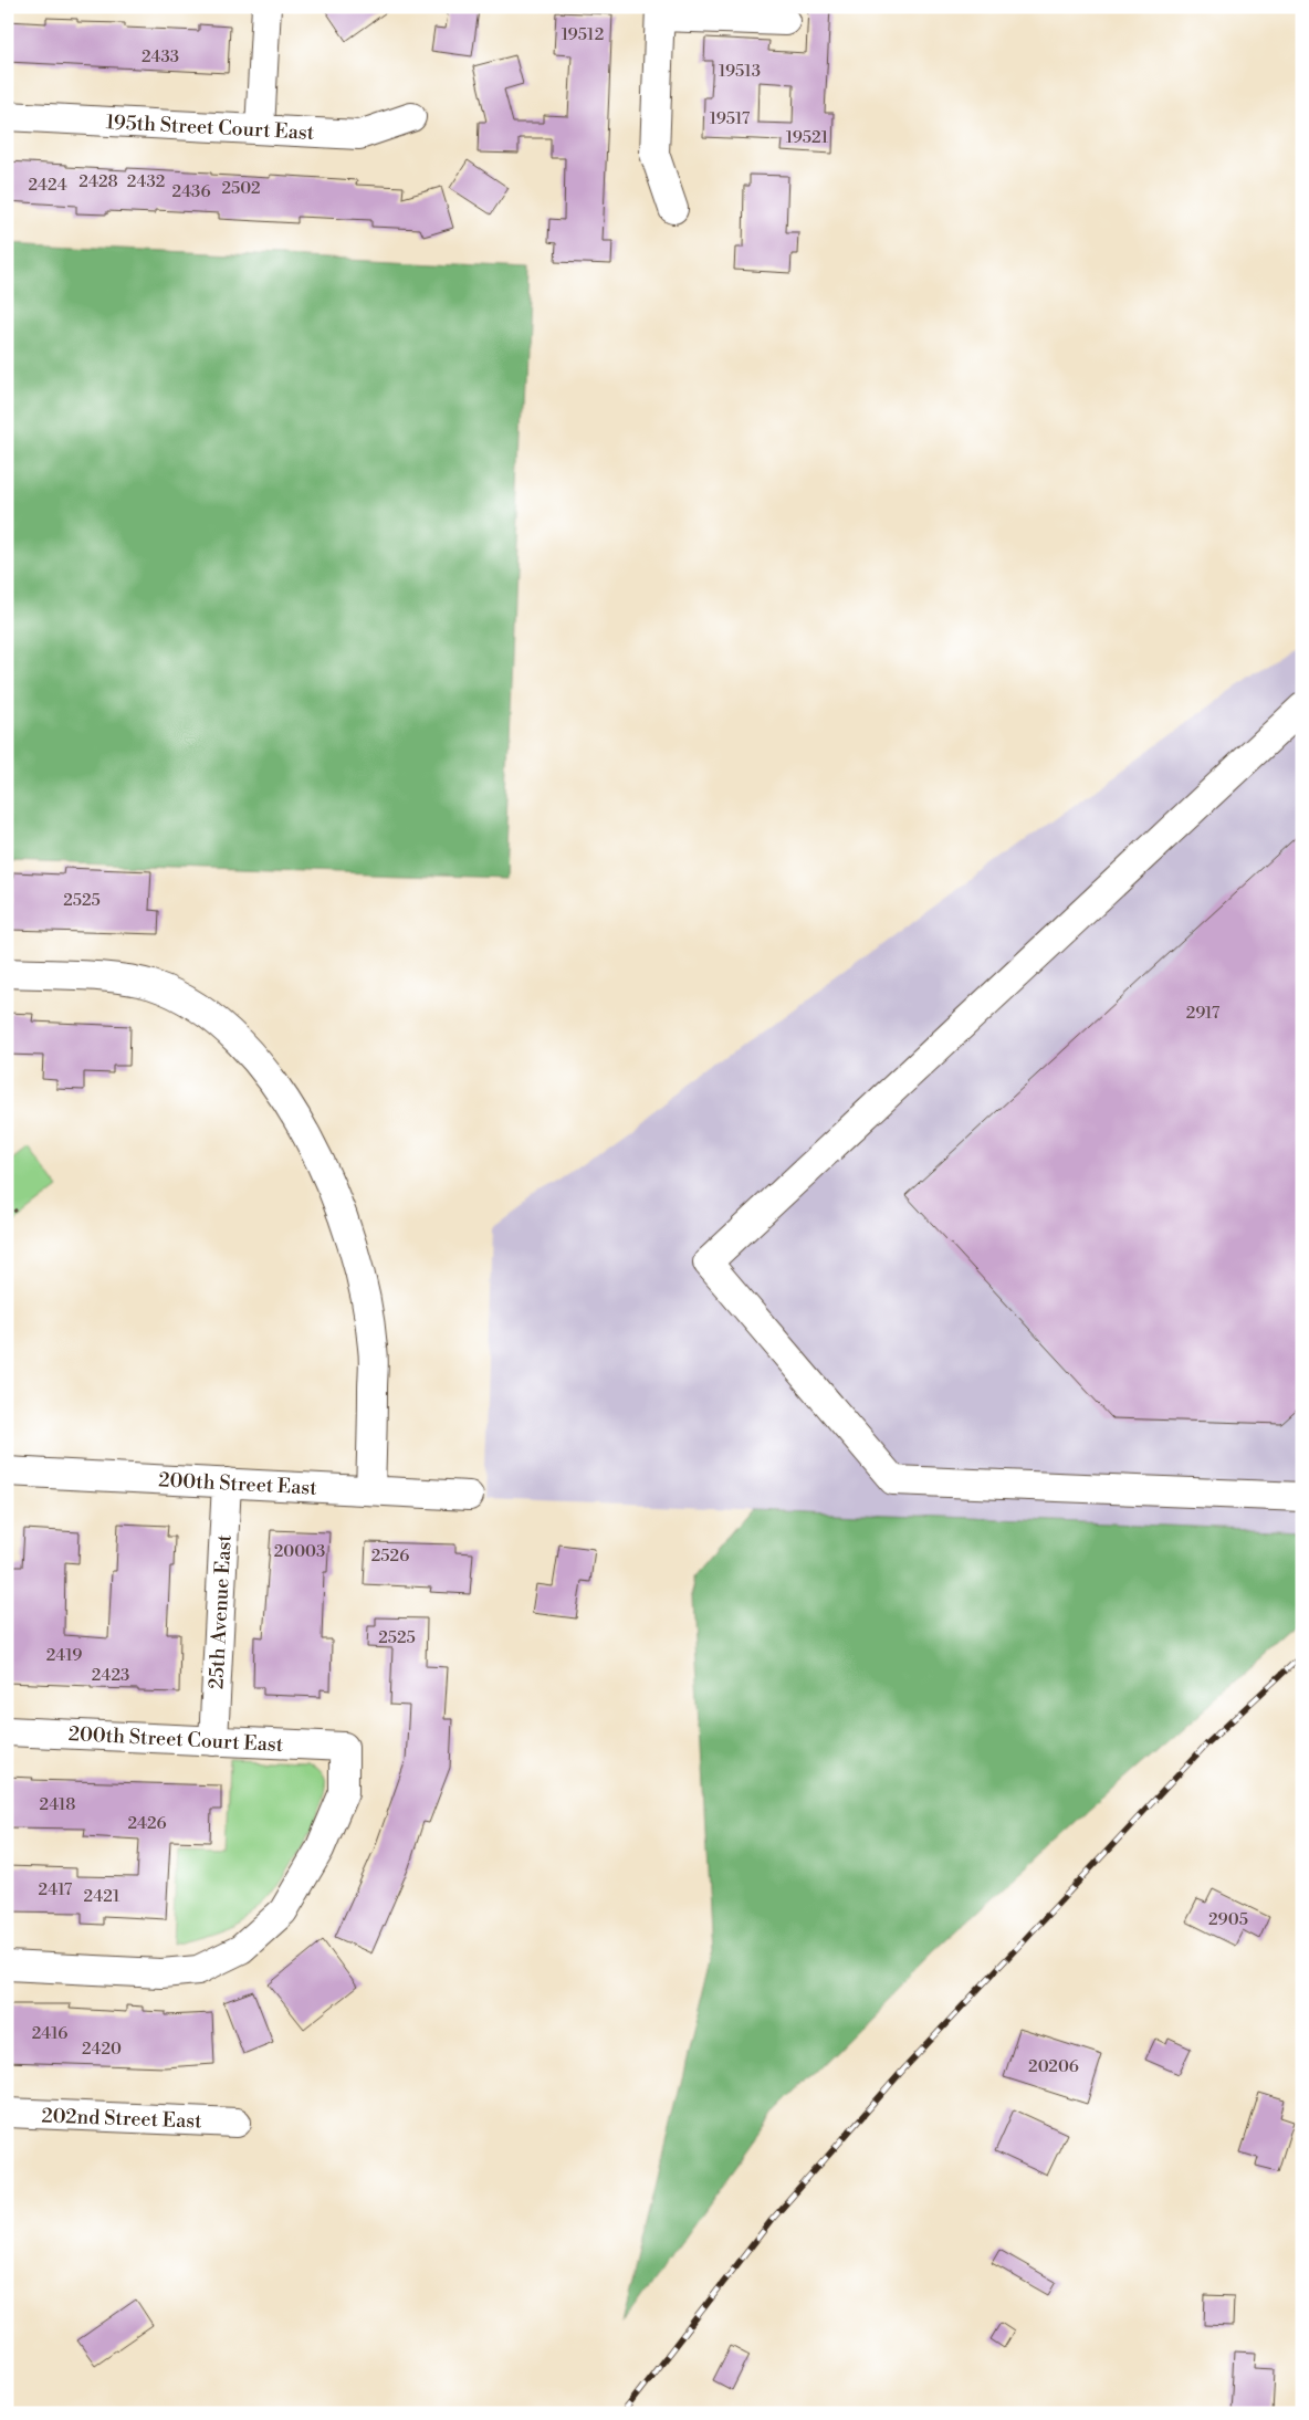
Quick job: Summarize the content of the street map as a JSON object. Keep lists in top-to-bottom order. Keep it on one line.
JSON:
{"streets":{"street":["195th Street Court East","200th Street East","25th Avenue East","200th Street Court East","202nd Street East"]},"crossings":[["200th Street East","25th Avenue East"],["25th Avenue East","200th Street Court East"]],"house_numbers":["19512","2433","19513","19517","19521","2428","2432","2424","2502","2436","2525","2917","20003","2526","2525","2419","2423","2418","2426","2417","2421","2905","2416","2420","20206"]}
